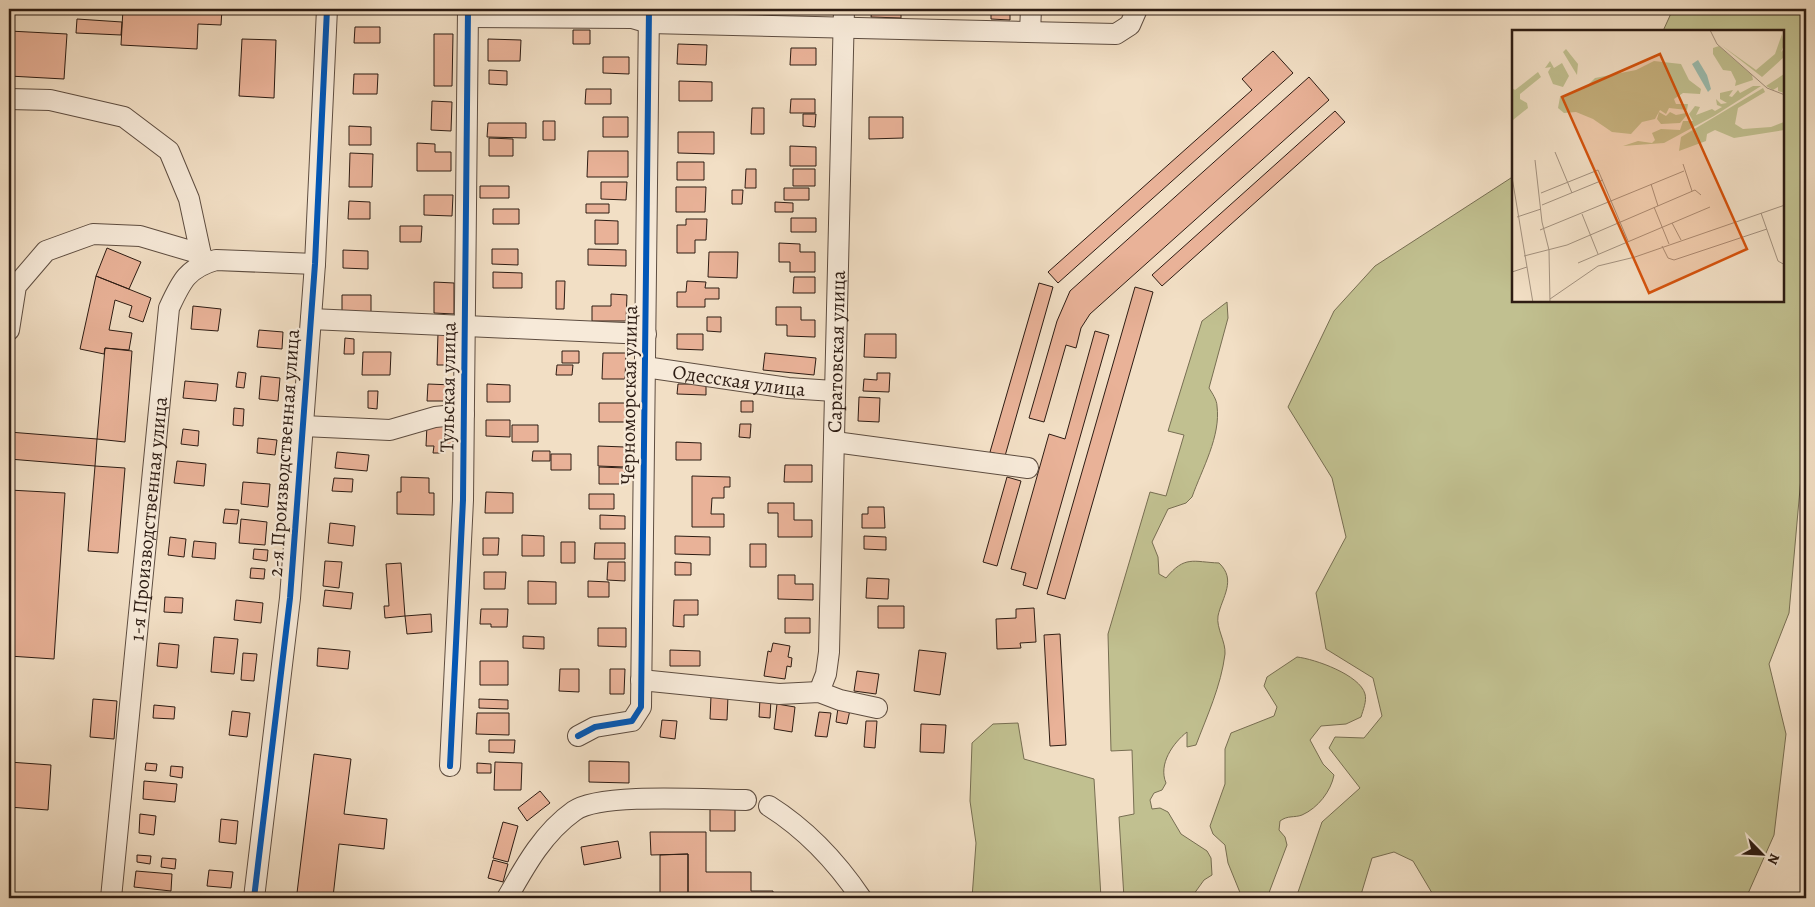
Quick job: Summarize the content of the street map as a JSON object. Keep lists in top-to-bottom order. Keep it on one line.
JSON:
{"streets":{"street":["Саратовская улица","Одесская улица","Тульская улица","Черноморская улица","2-я Производственная улица","1-я Производственная улица"]},"crossings":[["Саратовская улица","Одесская улица"],["Одесская улица","Черноморская улица"]],"north":"bottom right"}
